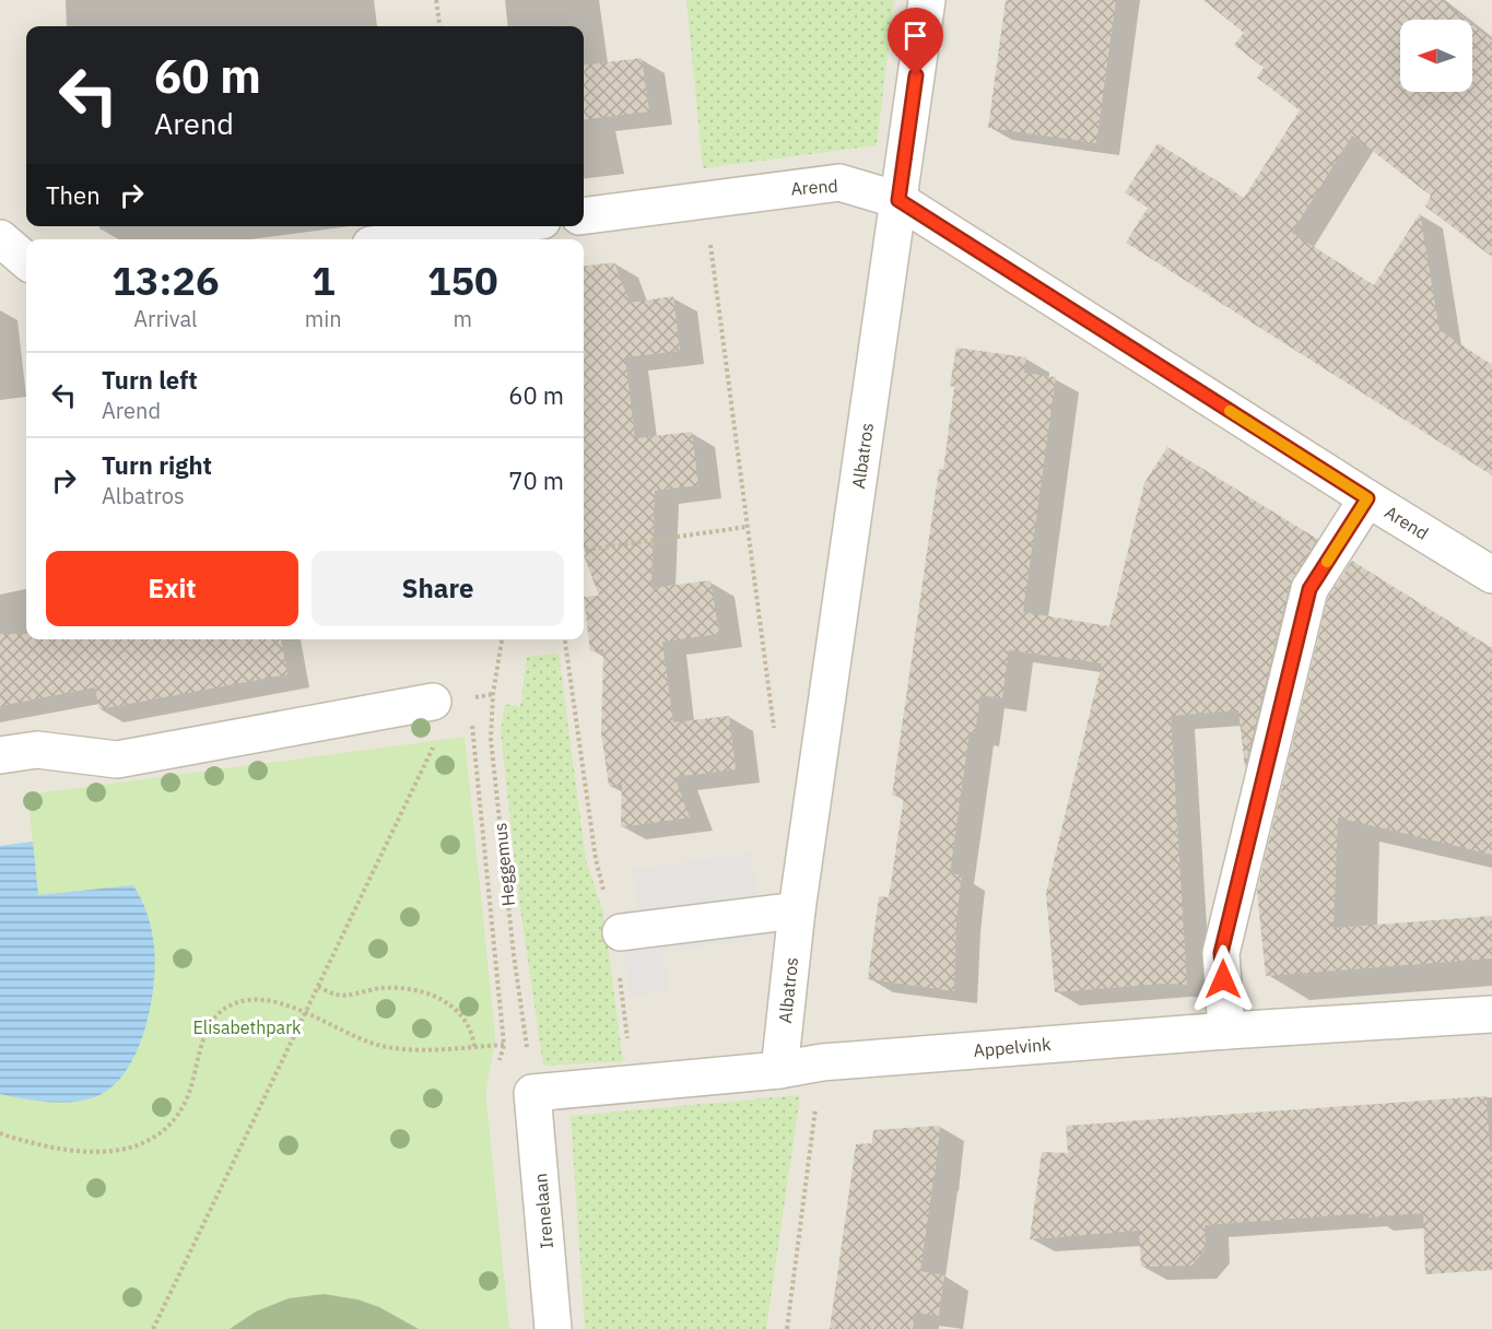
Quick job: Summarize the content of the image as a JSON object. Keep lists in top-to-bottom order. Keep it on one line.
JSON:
{"streets":{"street":["Arend","Albatros","Appelvink","Irenelaan"],"path":["Heggemus"]},"crossings":[["Arend","Albatros"],["Albatros","Appelvink"],["Heggemus","Appelvink"],["Heggemus","Irenelaan"],["Appelvink","Irenelaan"]],"parks":["Elisabethpark"],"north":"left","page":{"turn":["60 m","Arend"],"then":"Then","eta":["13:26","Arrival","1","min","150","m"],"list":[{"name":"Turn left","note":"Arend","value":"60 m"},{"name":"Turn right","note":"Albatros","value":"70 m"}],"buttons":["Exit","Share"]}}
